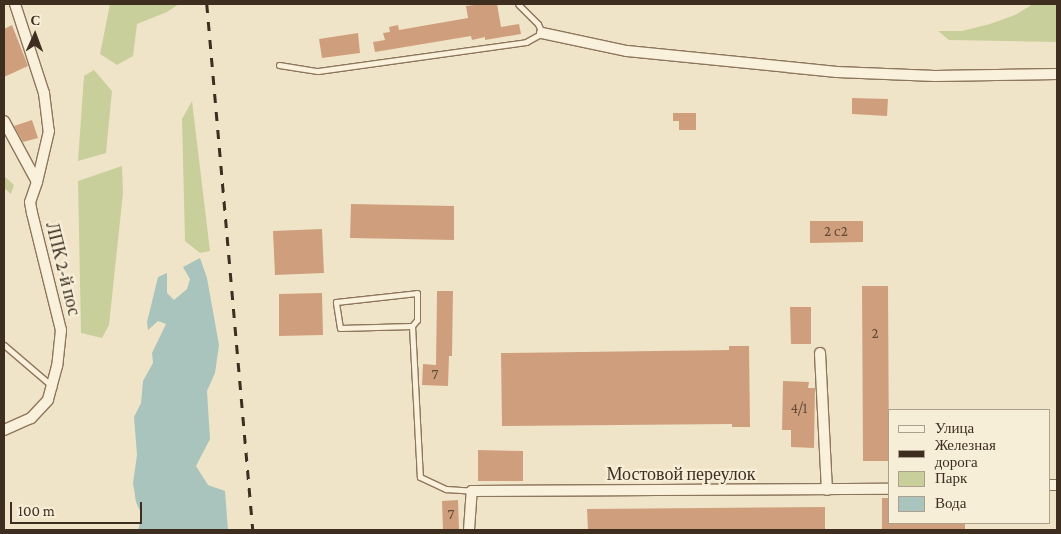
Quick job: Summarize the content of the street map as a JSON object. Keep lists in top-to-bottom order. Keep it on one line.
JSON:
{"streets":{"street":["ЛПК 2-й пос","Мостовой переулок"]},"house_numbers":["2 с2","2","7","4/1","7"],"legend":["Улица","Железная дорога","Парк","Вода"],"scale_bar":"100 m","north":"top"}
